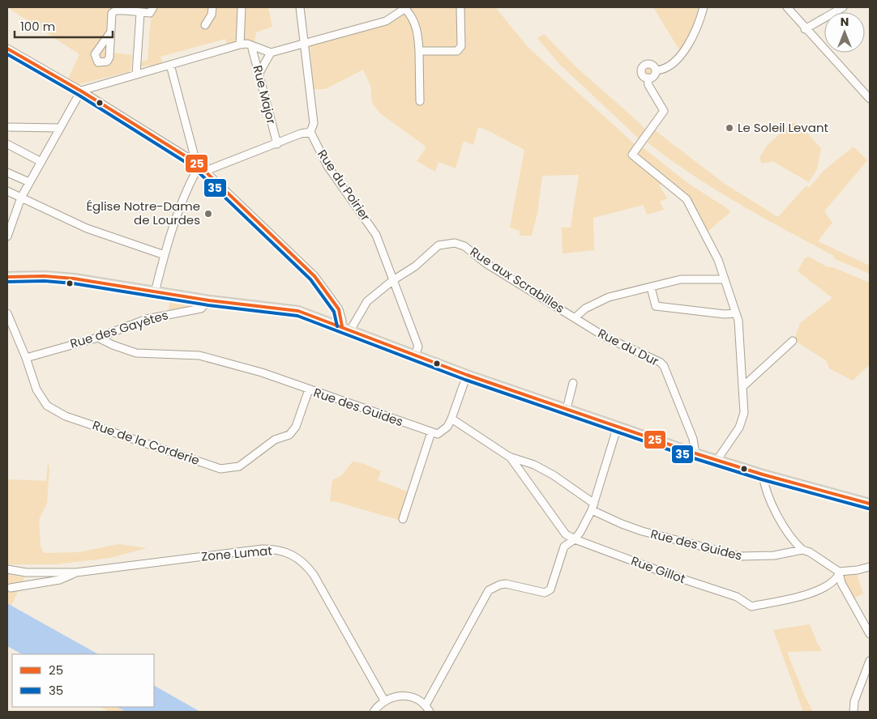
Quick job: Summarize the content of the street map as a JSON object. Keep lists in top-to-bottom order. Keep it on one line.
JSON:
{"streets":{"street":["Rue Major","Rue du Poirier","Rue aux Scrabilles","Rue des Gayètes","Rue du Dur","Rue des Guides","Rue de la Corderie","Zone Lumat","Rue Gillot"]},"crossings":[["Rue du Poirier","Rue aux Scrabilles"],["Rue aux Scrabilles","Rue du Dur"],["Rue des Gayètes","Rue des Guides"],["Rue des Gayètes","Rue de la Corderie"],["Rue des Guides","Rue de la Corderie"],["Rue des Guides","Rue Gillot"]],"places":["Le Soleil Levant","Église Notre-Dame de Lourdes"],"lines":["transit line 25","transit line 35"],"legend":["25","35"],"scale_bar":"100 m","north":"top"}
